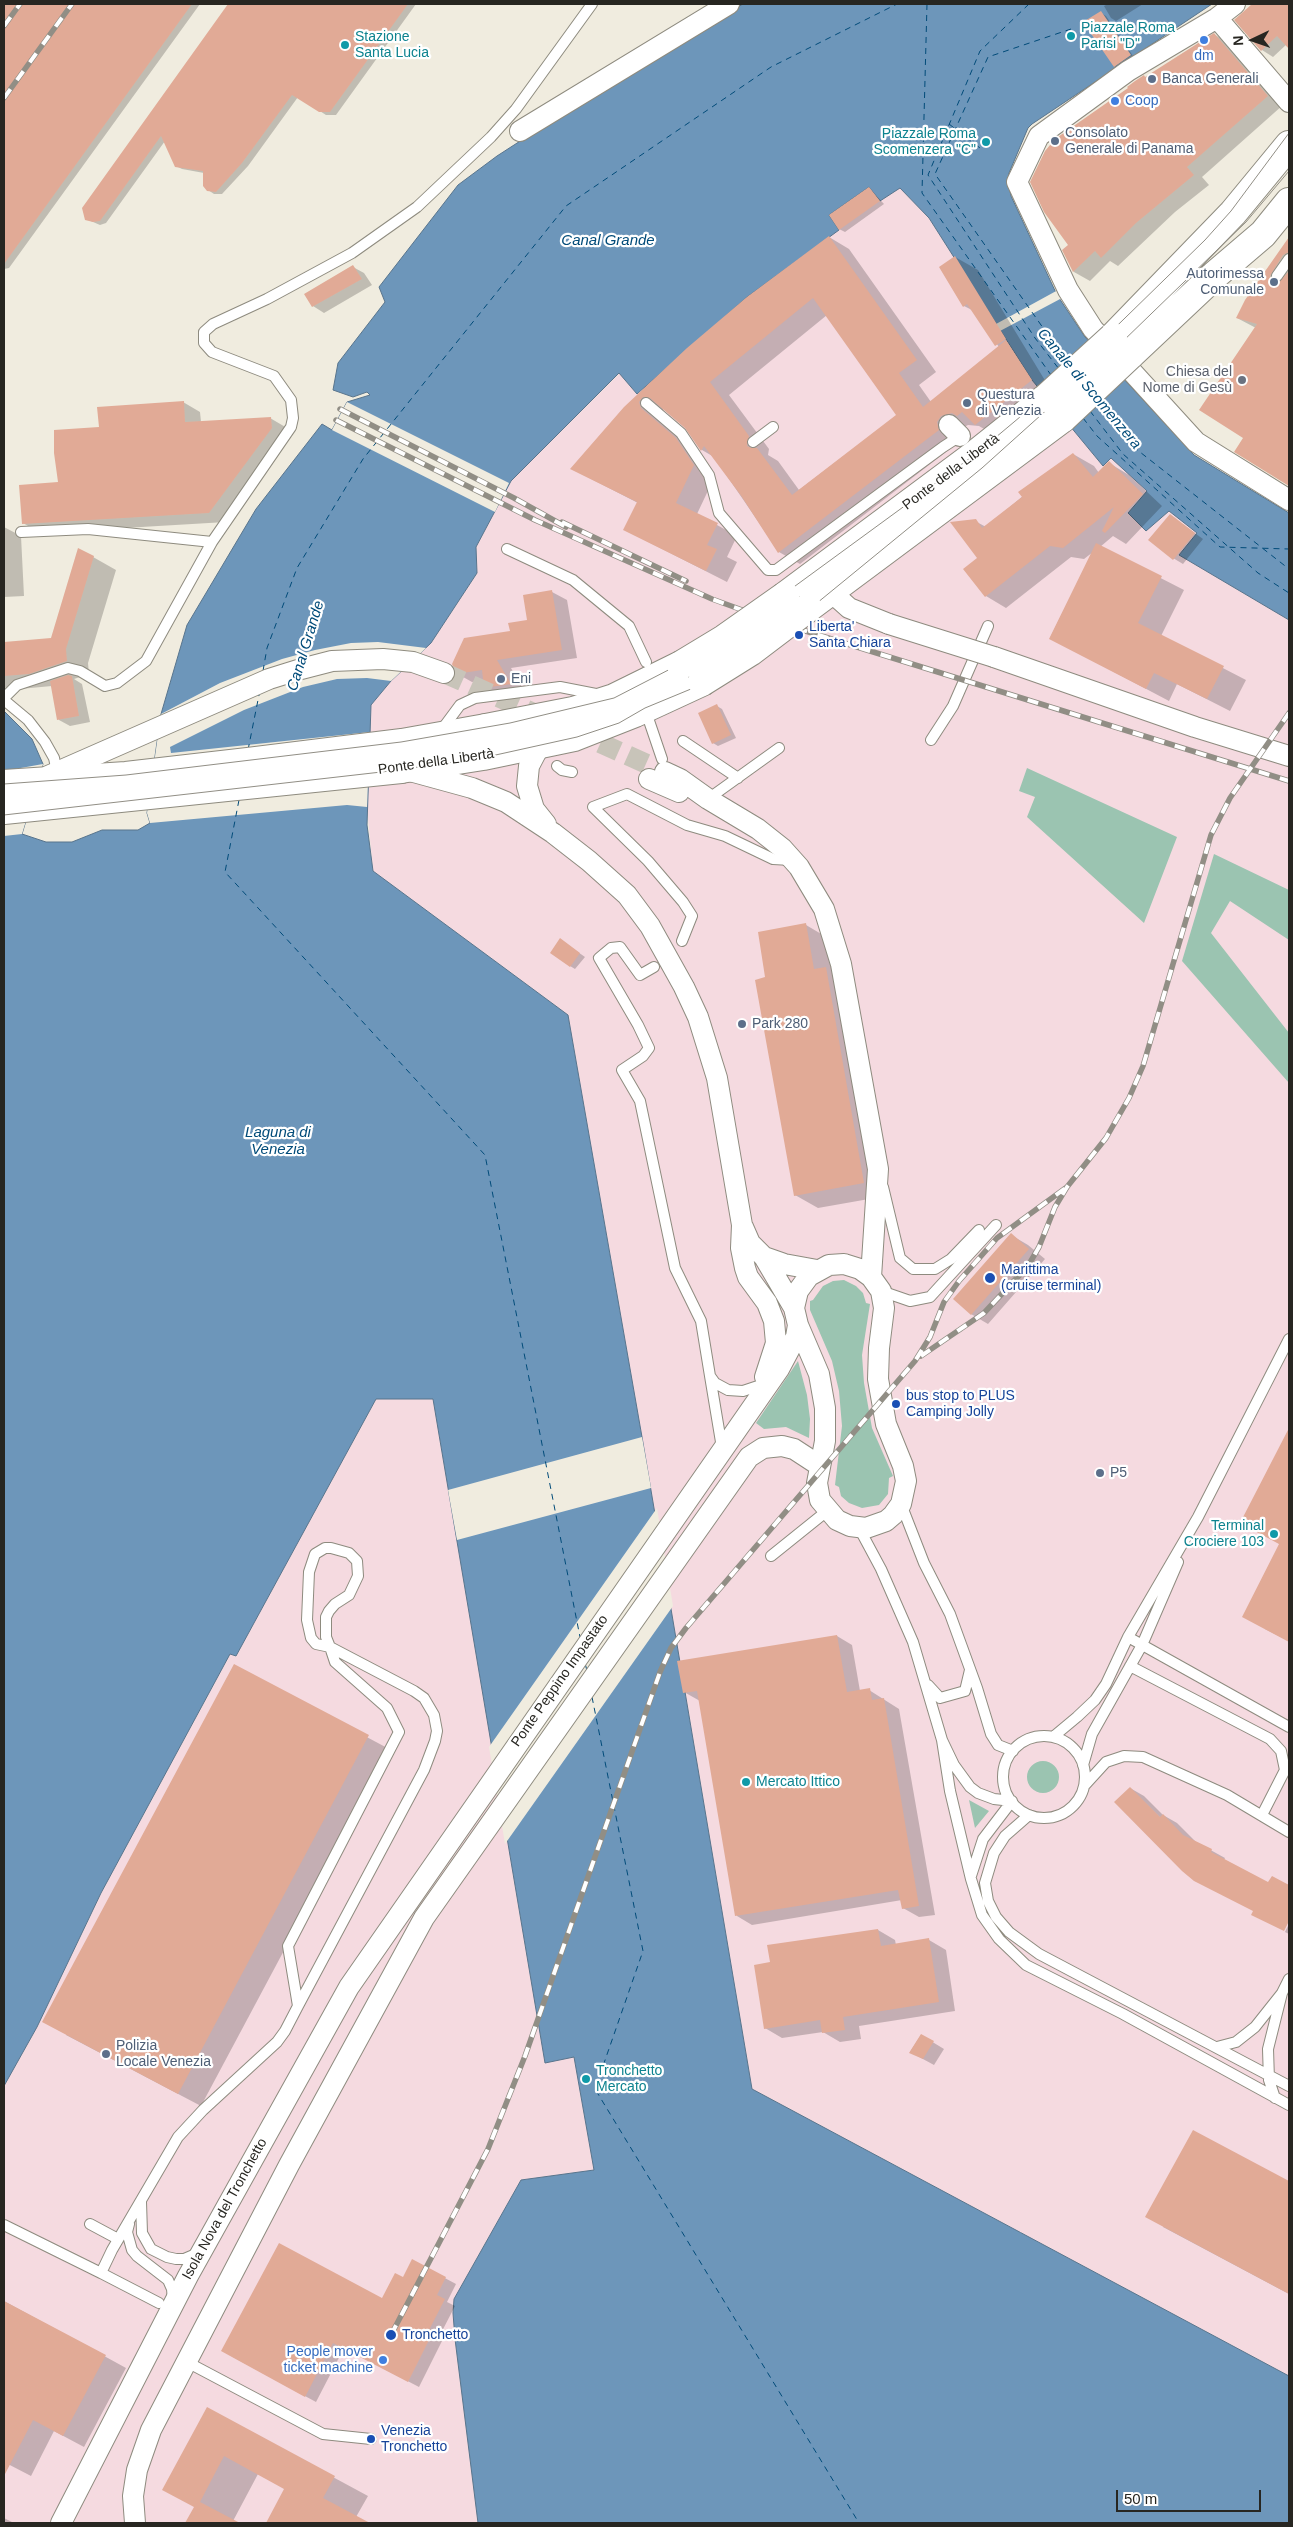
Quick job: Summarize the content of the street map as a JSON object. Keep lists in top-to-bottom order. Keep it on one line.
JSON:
{"streets":{"main road":["Ponte della Libertà"],"street":["Ponte Peppino Impastato","Isola Nova del Tronchetto"]},"crossings":[["Ponte Peppino Impastato","Isola Nova del Tronchetto"]],"water":["Canal Grande","Canale di Scomenzera","Laguna di Venezia"],"places":["Piazzale Roma Parisi \"D\"","dm","Stazione Santa Lucia","Banca Generali","Coop","Consolato Generale di Panama","Piazzale Roma Scomenzera \"C\"","Autorimessa Comunale","Chiesa del Nome di Gesù","Questura di Venezia","Liberta' Santa Chiara","Eni","Park 280","Marittima (cruise terminal)","bus stop to PLUS Camping Jolly","P5","Terminal Crociere 103","Mercato Ittico","Polizia Locale Venezia","Tronchetto Mercato","Tronchetto","People mover ticket machine","Venezia Tronchetto"],"scale_bar":"50 m","north":"left"}
